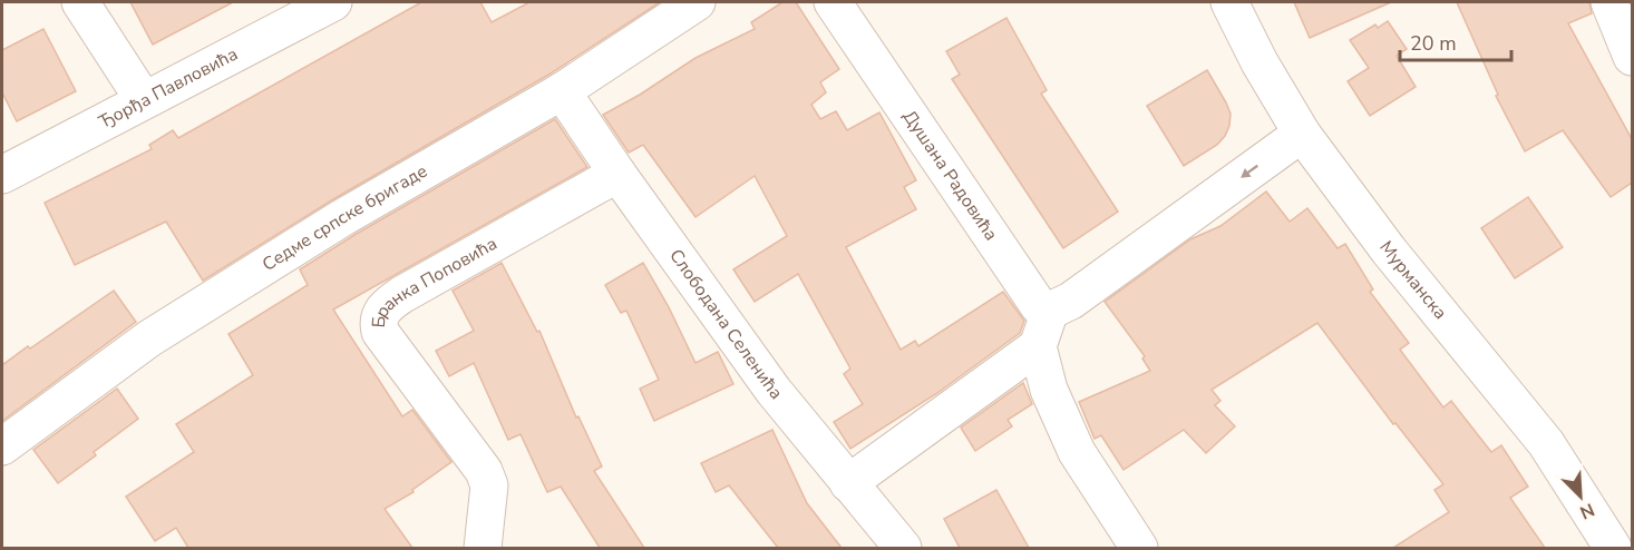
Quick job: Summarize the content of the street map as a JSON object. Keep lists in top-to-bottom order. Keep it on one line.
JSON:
{"streets":{"street":["Ђорђа Павловића","Душана Радовића","Седме српске бригаде","Мурманска","Бранка Поповића","Слободана Селенића"]},"crossings":[["Седме српске бригаде","Слободана Селенића"],["Бранка Поповића","Слободана Селенића"]],"scale_bar":"20 m","north":"bottom right"}
